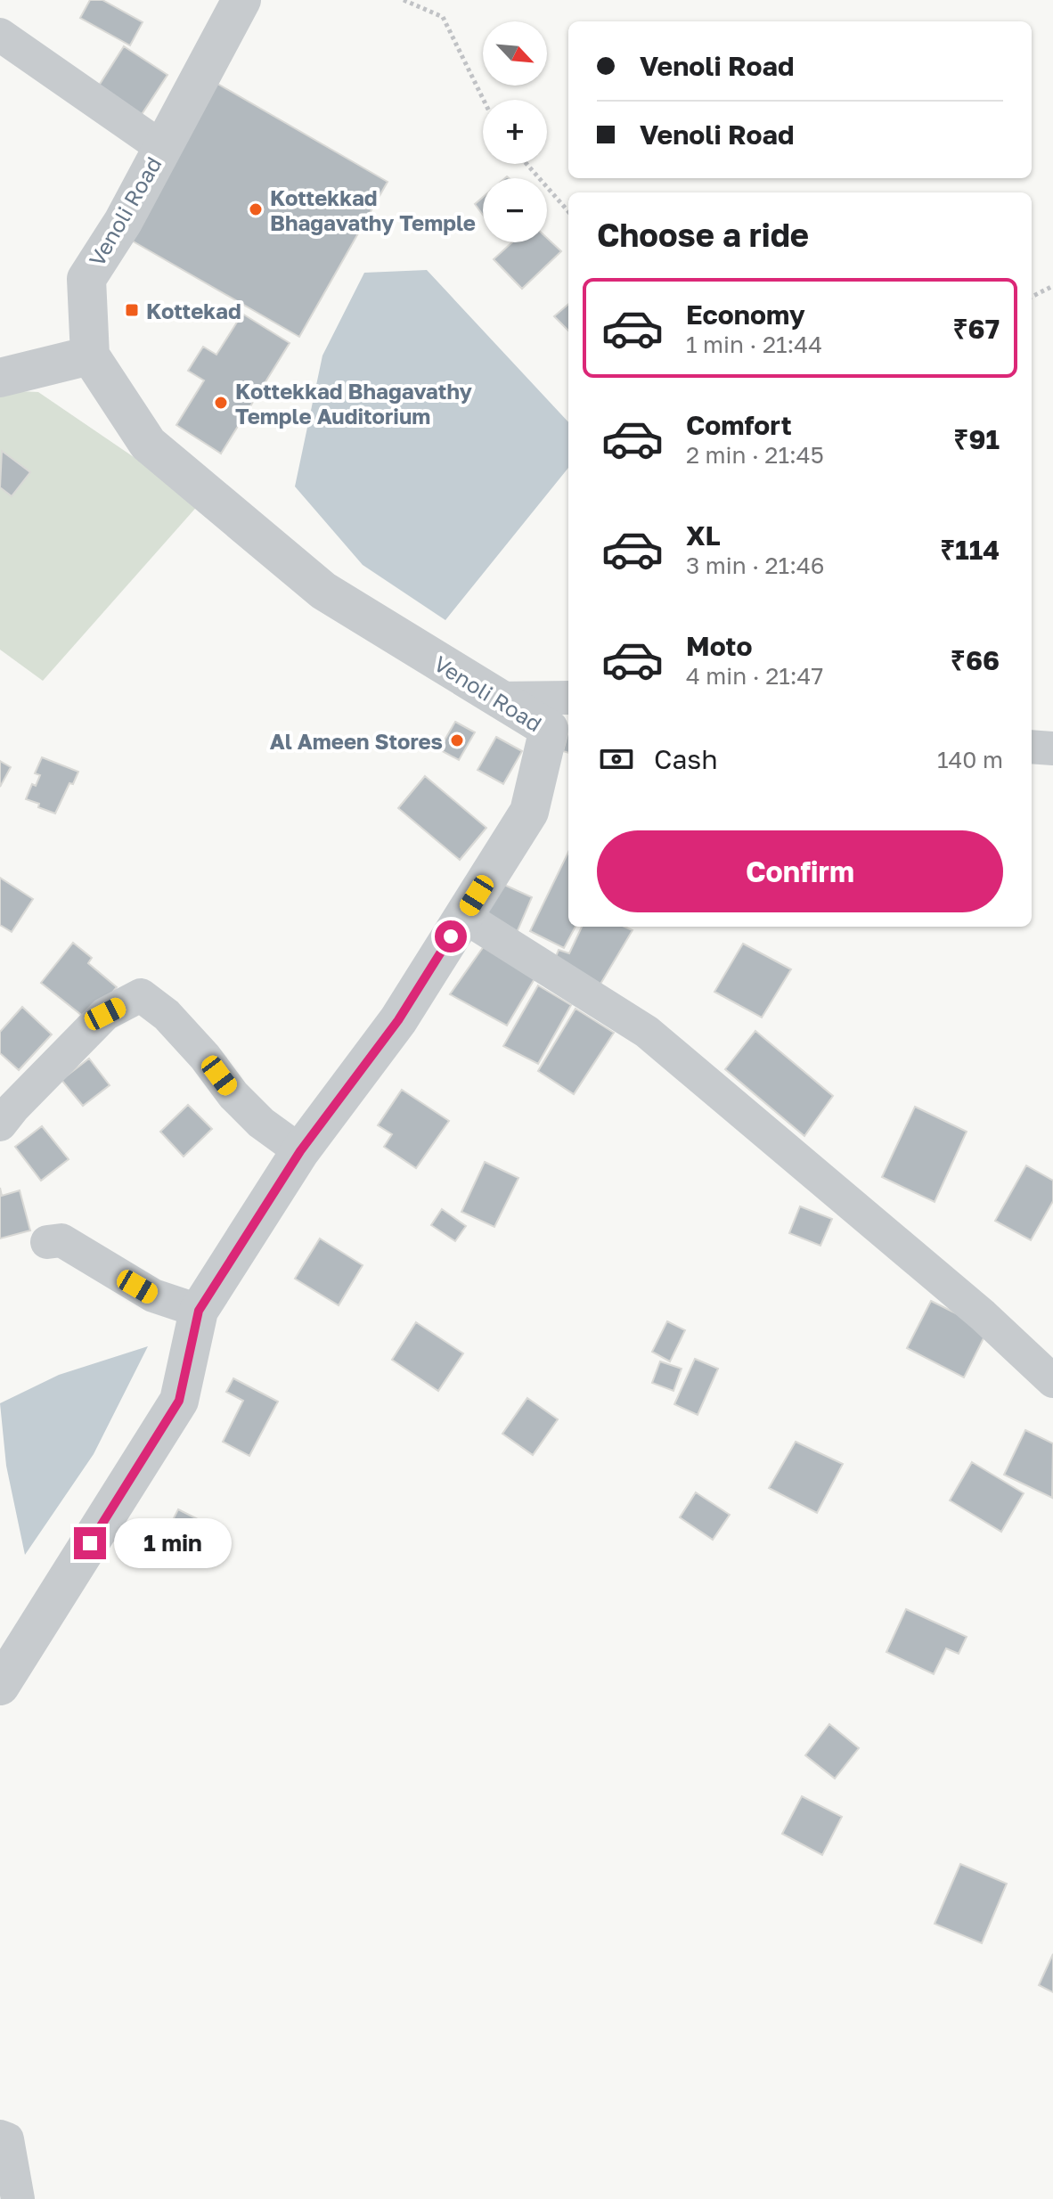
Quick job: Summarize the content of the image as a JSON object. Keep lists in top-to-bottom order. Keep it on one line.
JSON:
{"streets":{"street":["Venoli Road"]},"places":{"other":["Kottekkad Bhagavathy Temple","Kottekkad Bhagavathy Temple Auditorium","Al Ameen Stores"],"transit":["Kottekad"]},"north":"bottom right","page":{"map_buttons":["+","−"],"banner":["Venoli Road","Venoli Road"],"heading":"Choose a ride","list":[{"name":"Economy","note":"1 min · 21:44","value":"₹67"},{"name":"Comfort","note":"2 min · 21:45","value":"₹91"},{"name":"XL","note":"3 min · 21:46","value":"₹114"},{"name":"Moto","note":"4 min · 21:47","value":"₹66"}],"pay":["Cash","140 m"],"buttons":"Confirm","bubble":"1 min"}}
